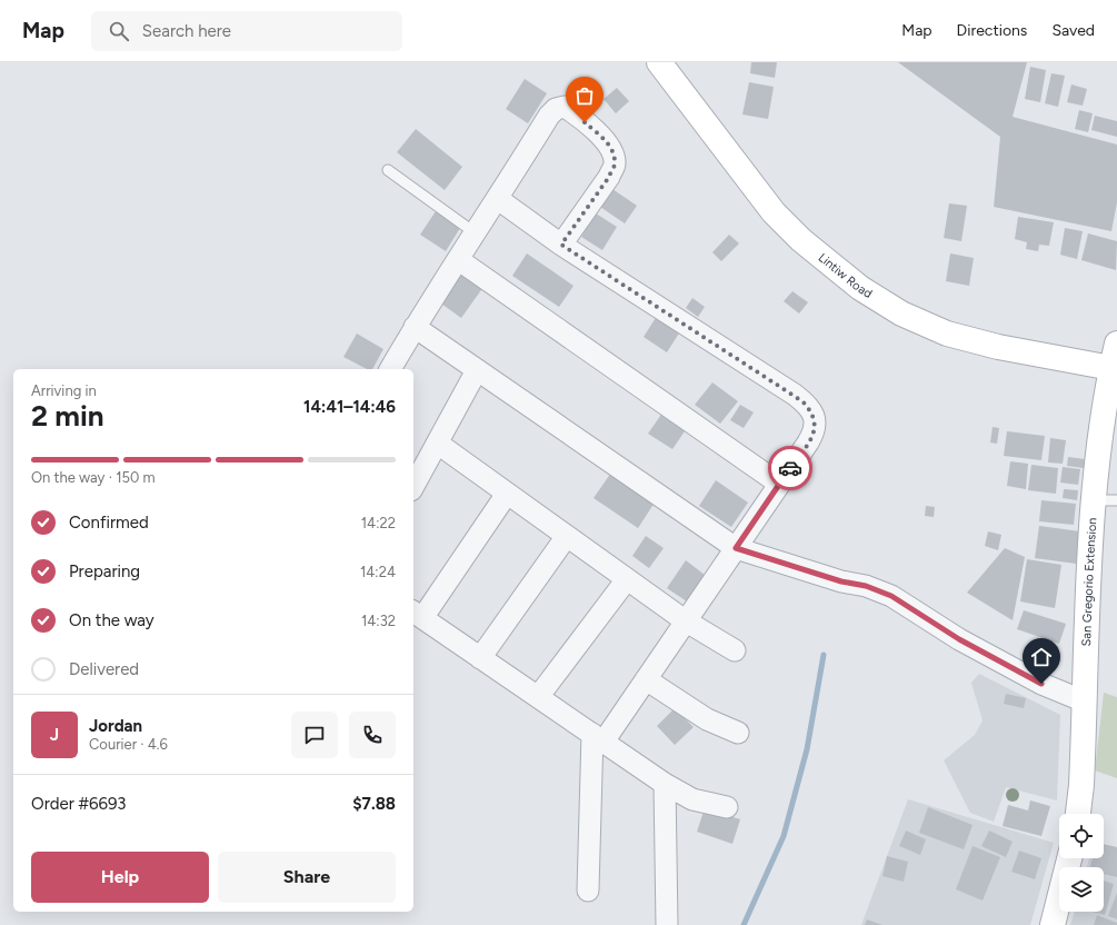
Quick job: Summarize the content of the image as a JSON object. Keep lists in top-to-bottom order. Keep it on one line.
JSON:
{"streets":{"street":["Lintiw Road","San Gregorio Extension"]},"crossings":[["Lintiw Road","San Gregorio Extension"]],"page":{"header":"Map","search":"Search here","nav":["Map","Directions","Saved"],"heading":["2 min","Arriving in","14:41–14:46"],"panel":["Jordan","Courier · 4.6","Order #6693","$7.88"],"bar":"On the way · 150 m","list":[["Confirmed","14:22"],["Preparing","14:24"],["On the way","14:32"],"Delivered"],"round":"J","buttons":["Help","Share"]}}
